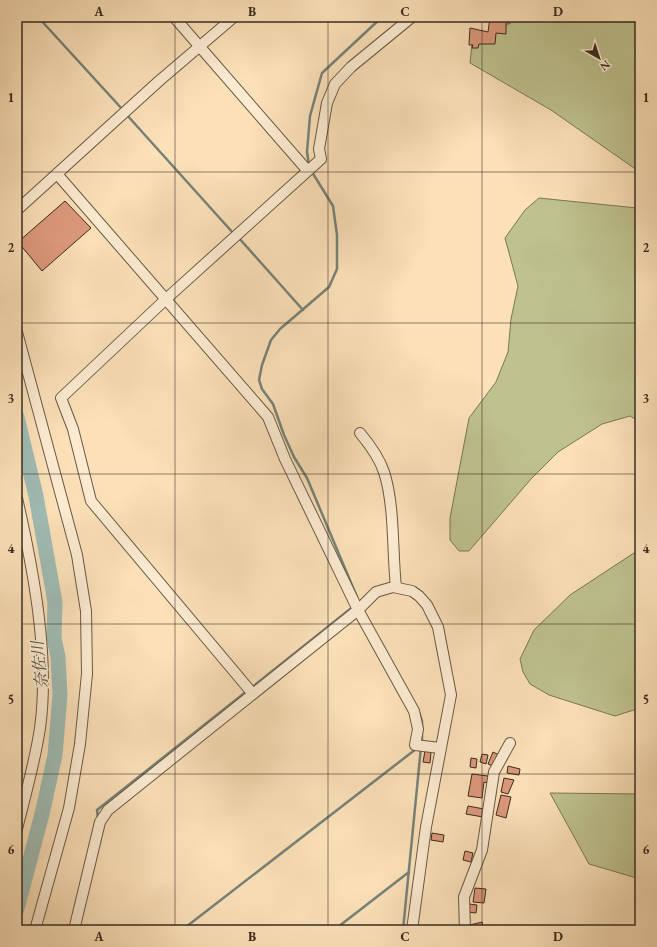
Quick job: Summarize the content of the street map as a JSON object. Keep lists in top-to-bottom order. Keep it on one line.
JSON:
{"water":["奈佐川"],"north":"bottom right","grid":{"columns":["A","B","C","D"],"rows":["1","2","3","4","5","6"]}}
